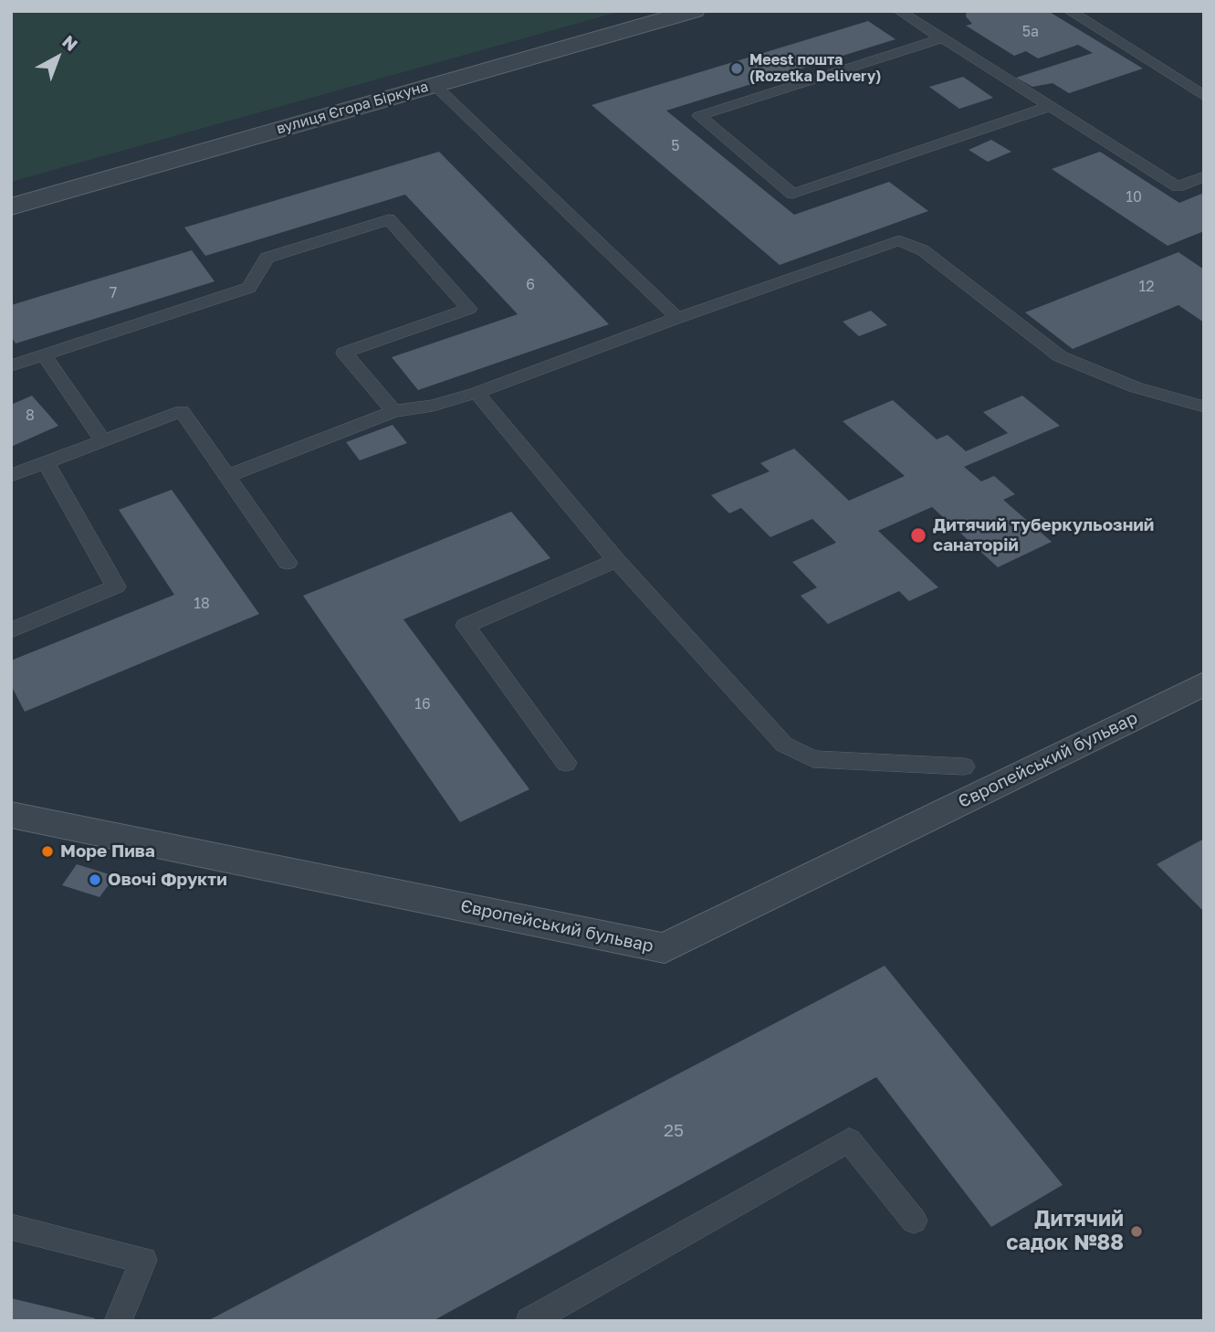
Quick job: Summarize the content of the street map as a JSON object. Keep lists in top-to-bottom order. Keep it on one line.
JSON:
{"streets":{"street":["вулиця Єгора Біркуна","Європейський бульвар"]},"places":["Meest пошта (Rozetka Delivery)","Дитячий туберкульозний санаторій","Море Пива","Овочі Фрукти","Дитячий садок №88"],"house_numbers":["5а","5","10","6","12","7","8","18","16","25"],"north":"top right"}
